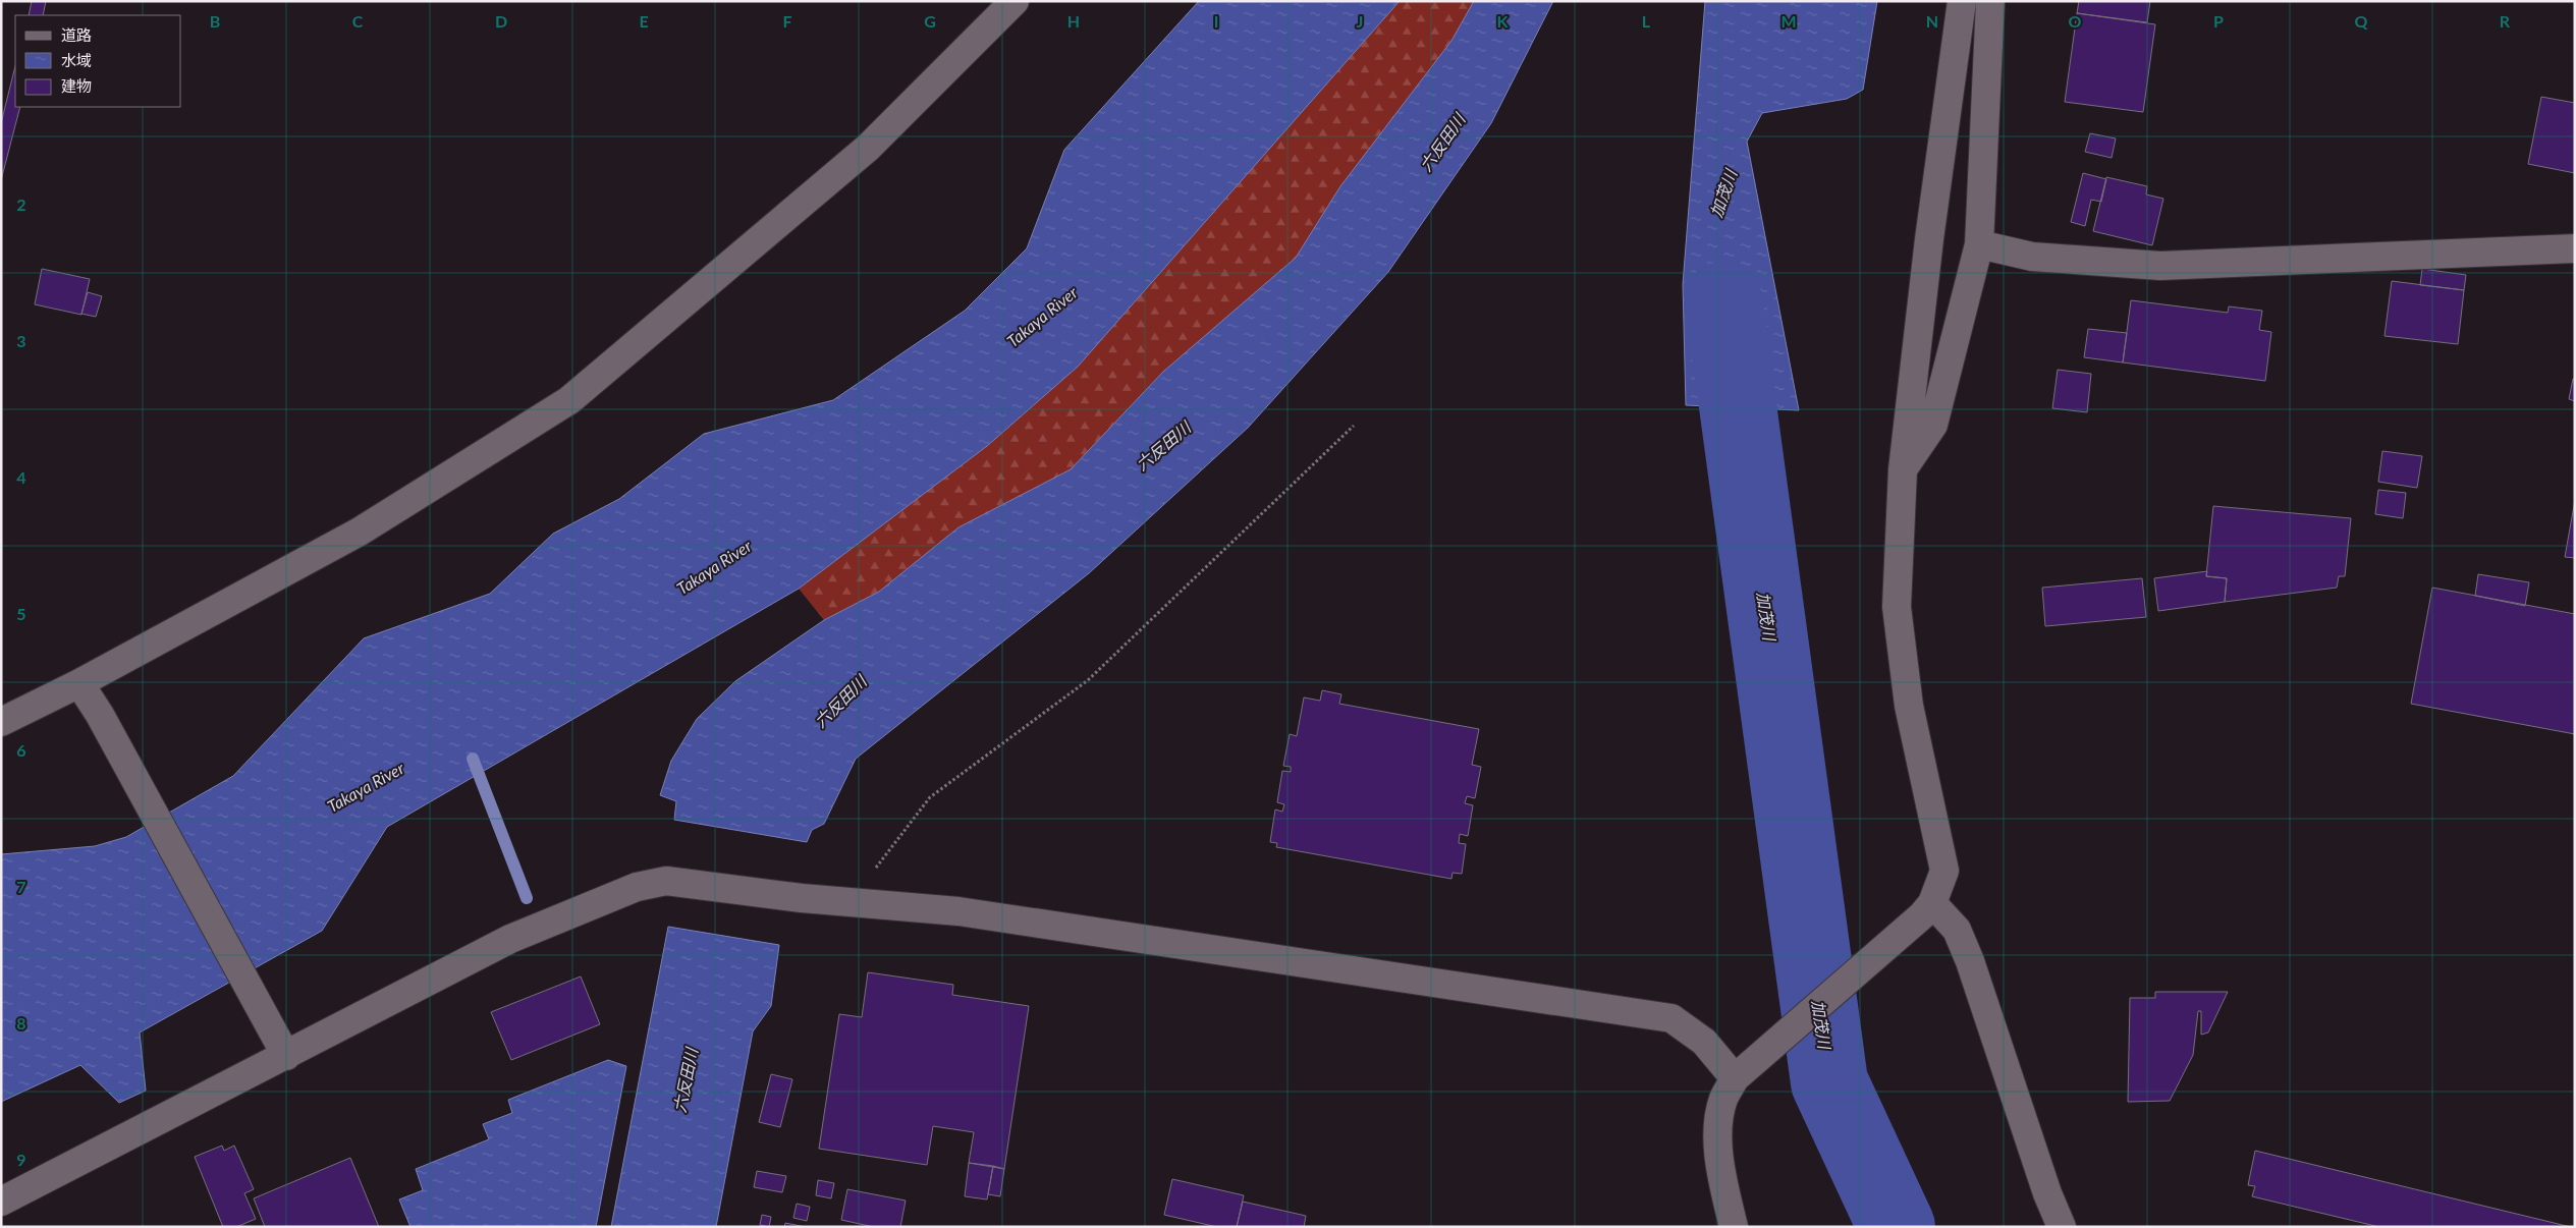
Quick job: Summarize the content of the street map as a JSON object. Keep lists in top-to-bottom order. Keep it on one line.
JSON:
{"water":["六反田川","加茂川","Takaya River"],"legend":["道路","水域","建物"],"grid":{"columns":["B","C","D","E","F","G","H","I","J","K","L","M","N","O","P","Q","R"],"rows":["2","3","4","5","6","7","8","9"]}}
